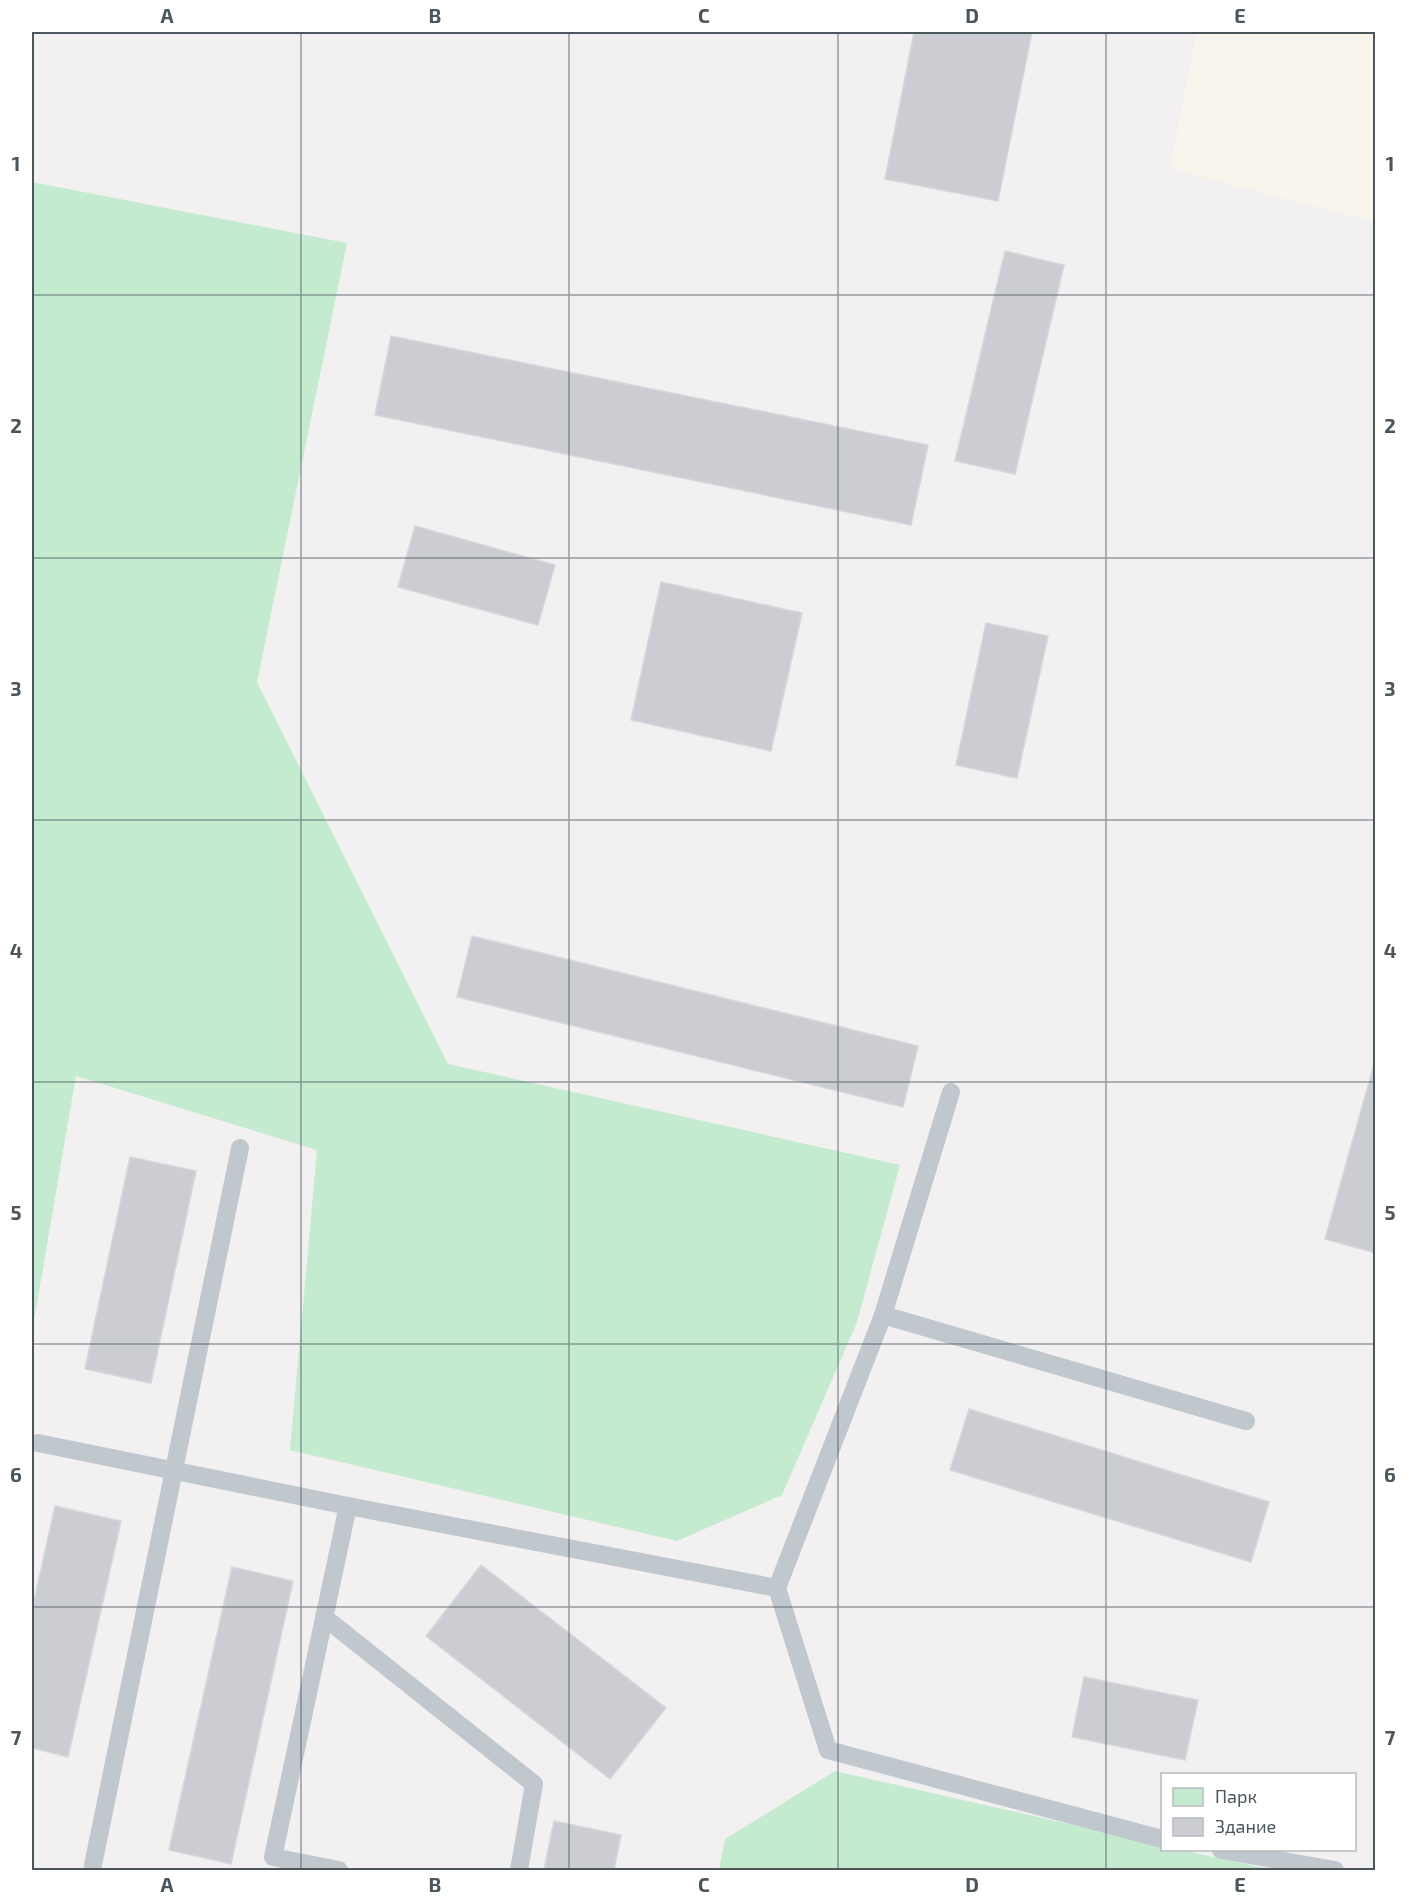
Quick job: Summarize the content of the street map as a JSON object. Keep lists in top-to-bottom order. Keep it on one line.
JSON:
{"legend":["Парк","Здание"],"grid":{"columns":["A","B","C","D","E"],"rows":["1","2","3","4","5","6","7"]}}
